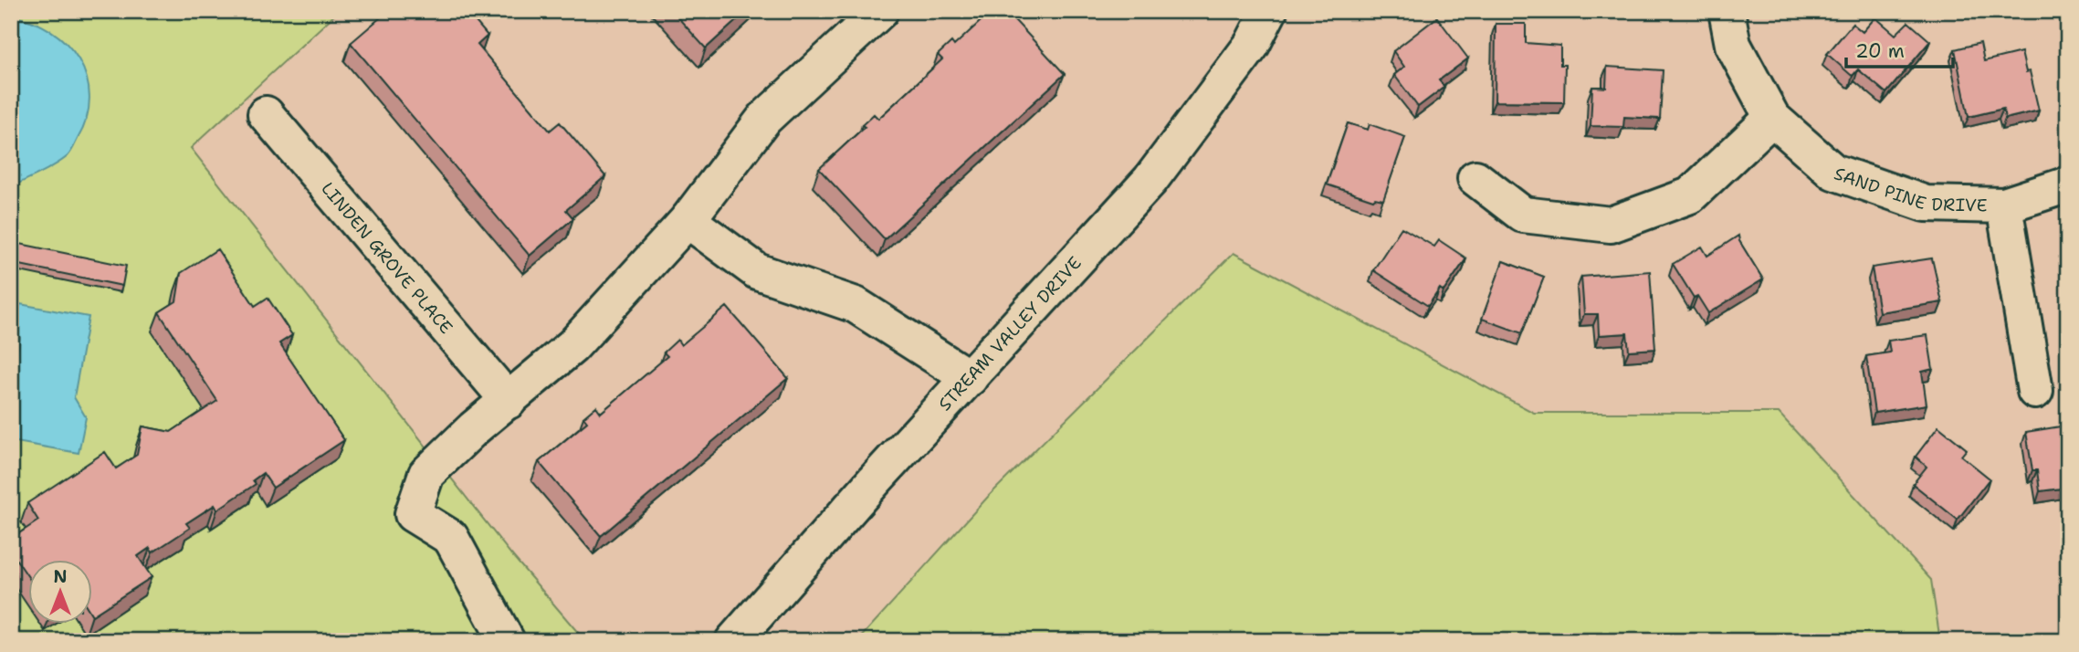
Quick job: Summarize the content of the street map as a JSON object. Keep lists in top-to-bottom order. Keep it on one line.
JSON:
{"streets":{"street":["SAND PINE DRIVE","LINDEN GROVE PLACE","STREAM VALLEY DRIVE"]},"scale_bar":"20 m","north":"top"}
